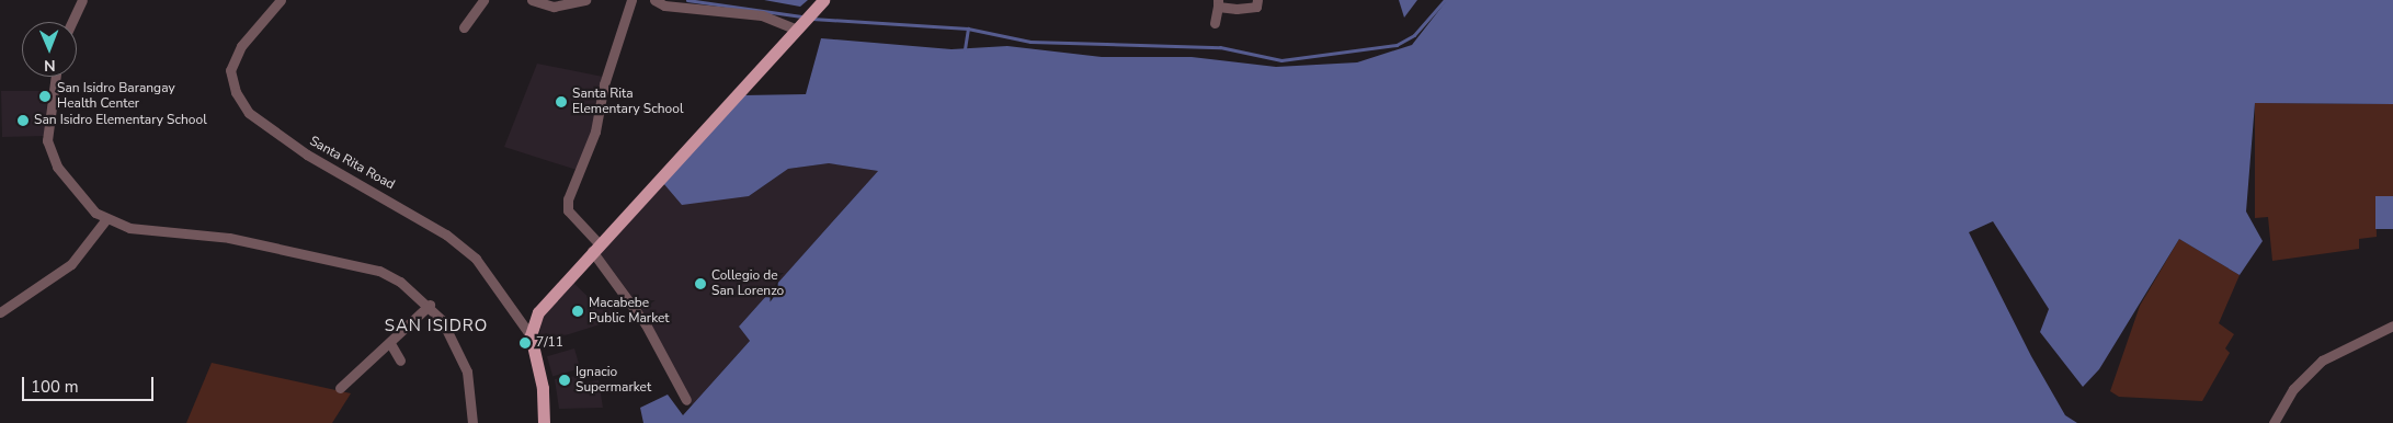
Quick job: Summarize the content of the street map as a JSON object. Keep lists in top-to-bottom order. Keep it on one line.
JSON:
{"streets":{"street":["Santa Rita Road"]},"districts":["SAN ISIDRO"],"places":["San Isidro Barangay Health Center","Santa Rita Elementary School","San Isidro Elementary School","Collegio de San Lorenzo","Macabebe Public Market","7/11","Ignacio Supermarket"],"scale_bar":"100 m","north":"bottom"}
